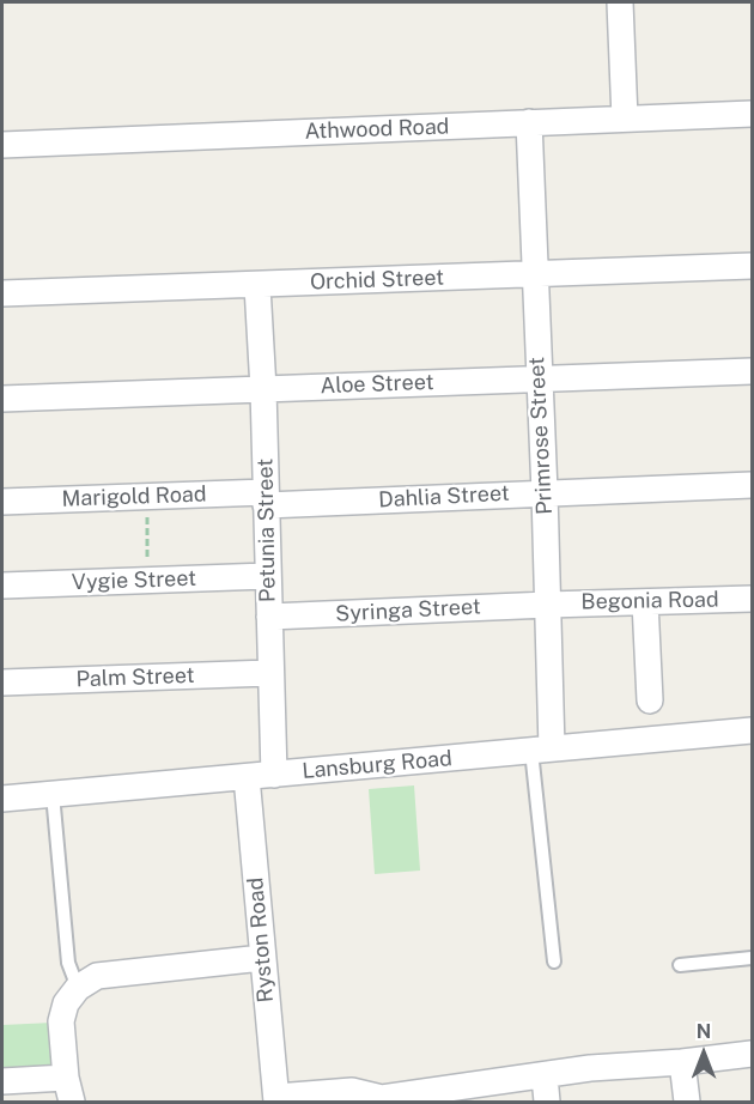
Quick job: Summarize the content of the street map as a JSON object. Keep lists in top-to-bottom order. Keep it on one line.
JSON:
{"streets":{"street":["Athwood Road","Orchid Street","Aloe Street","Primrose Street","Marigold Road","Dahlia Street","Petunia Street","Vygie Street","Begonia Road","Syringa Street","Palm Street","Lansburg Road","Ryston Road"]},"crossings":[["Athwood Road","Primrose Street"],["Orchid Street","Primrose Street"],["Orchid Street","Petunia Street"],["Aloe Street","Primrose Street"],["Aloe Street","Petunia Street"],["Primrose Street","Dahlia Street"],["Primrose Street","Begonia Road"],["Primrose Street","Syringa Street"],["Primrose Street","Lansburg Road"],["Marigold Road","Dahlia Street"],["Marigold Road","Petunia Street"],["Dahlia Street","Petunia Street"],["Petunia Street","Vygie Street"],["Petunia Street","Syringa Street"],["Petunia Street","Palm Street"],["Petunia Street","Lansburg Road"],["Begonia Road","Syringa Street"],["Lansburg Road","Ryston Road"]],"north":"top"}
